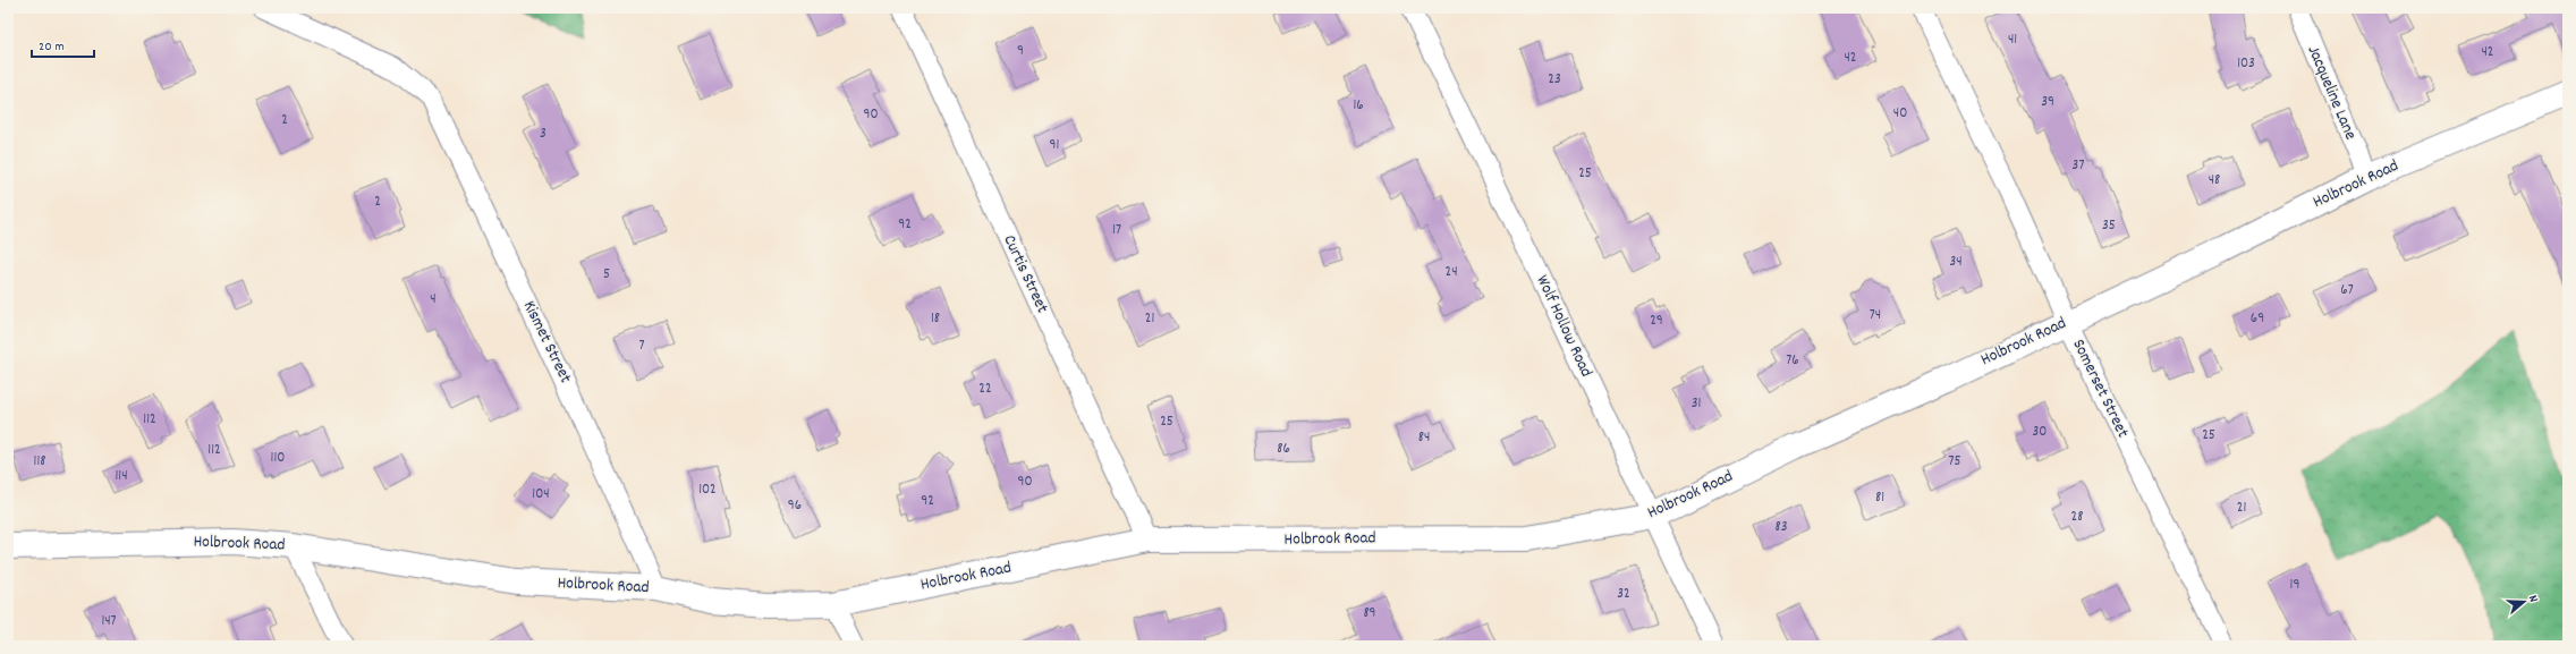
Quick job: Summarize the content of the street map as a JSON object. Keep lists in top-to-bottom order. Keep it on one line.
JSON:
{"streets":{"street":["Jacqueline Lane","Holbrook Road","Curtis Street","Wolf Hollow Road","Kismet Street","Somerset Street"]},"crossings":[["Jacqueline Lane","Holbrook Road"],["Holbrook Road","Curtis Street"],["Holbrook Road","Wolf Hollow Road"],["Holbrook Road","Kismet Street"],["Holbrook Road","Somerset Street"]],"house_numbers":["41","9","42","42","103","23","39","16","40","90","2","3","91","37","25","48","2","92","35","17","34","24","5","67","4","74","18","21","69","29","7","76","22","31","112","25","30","25","84","86","112","110","118","75","114","90","102","104","81","92","96","21","28","83","19","32","89","147"],"scale_bar":"20 m","north":"right"}
